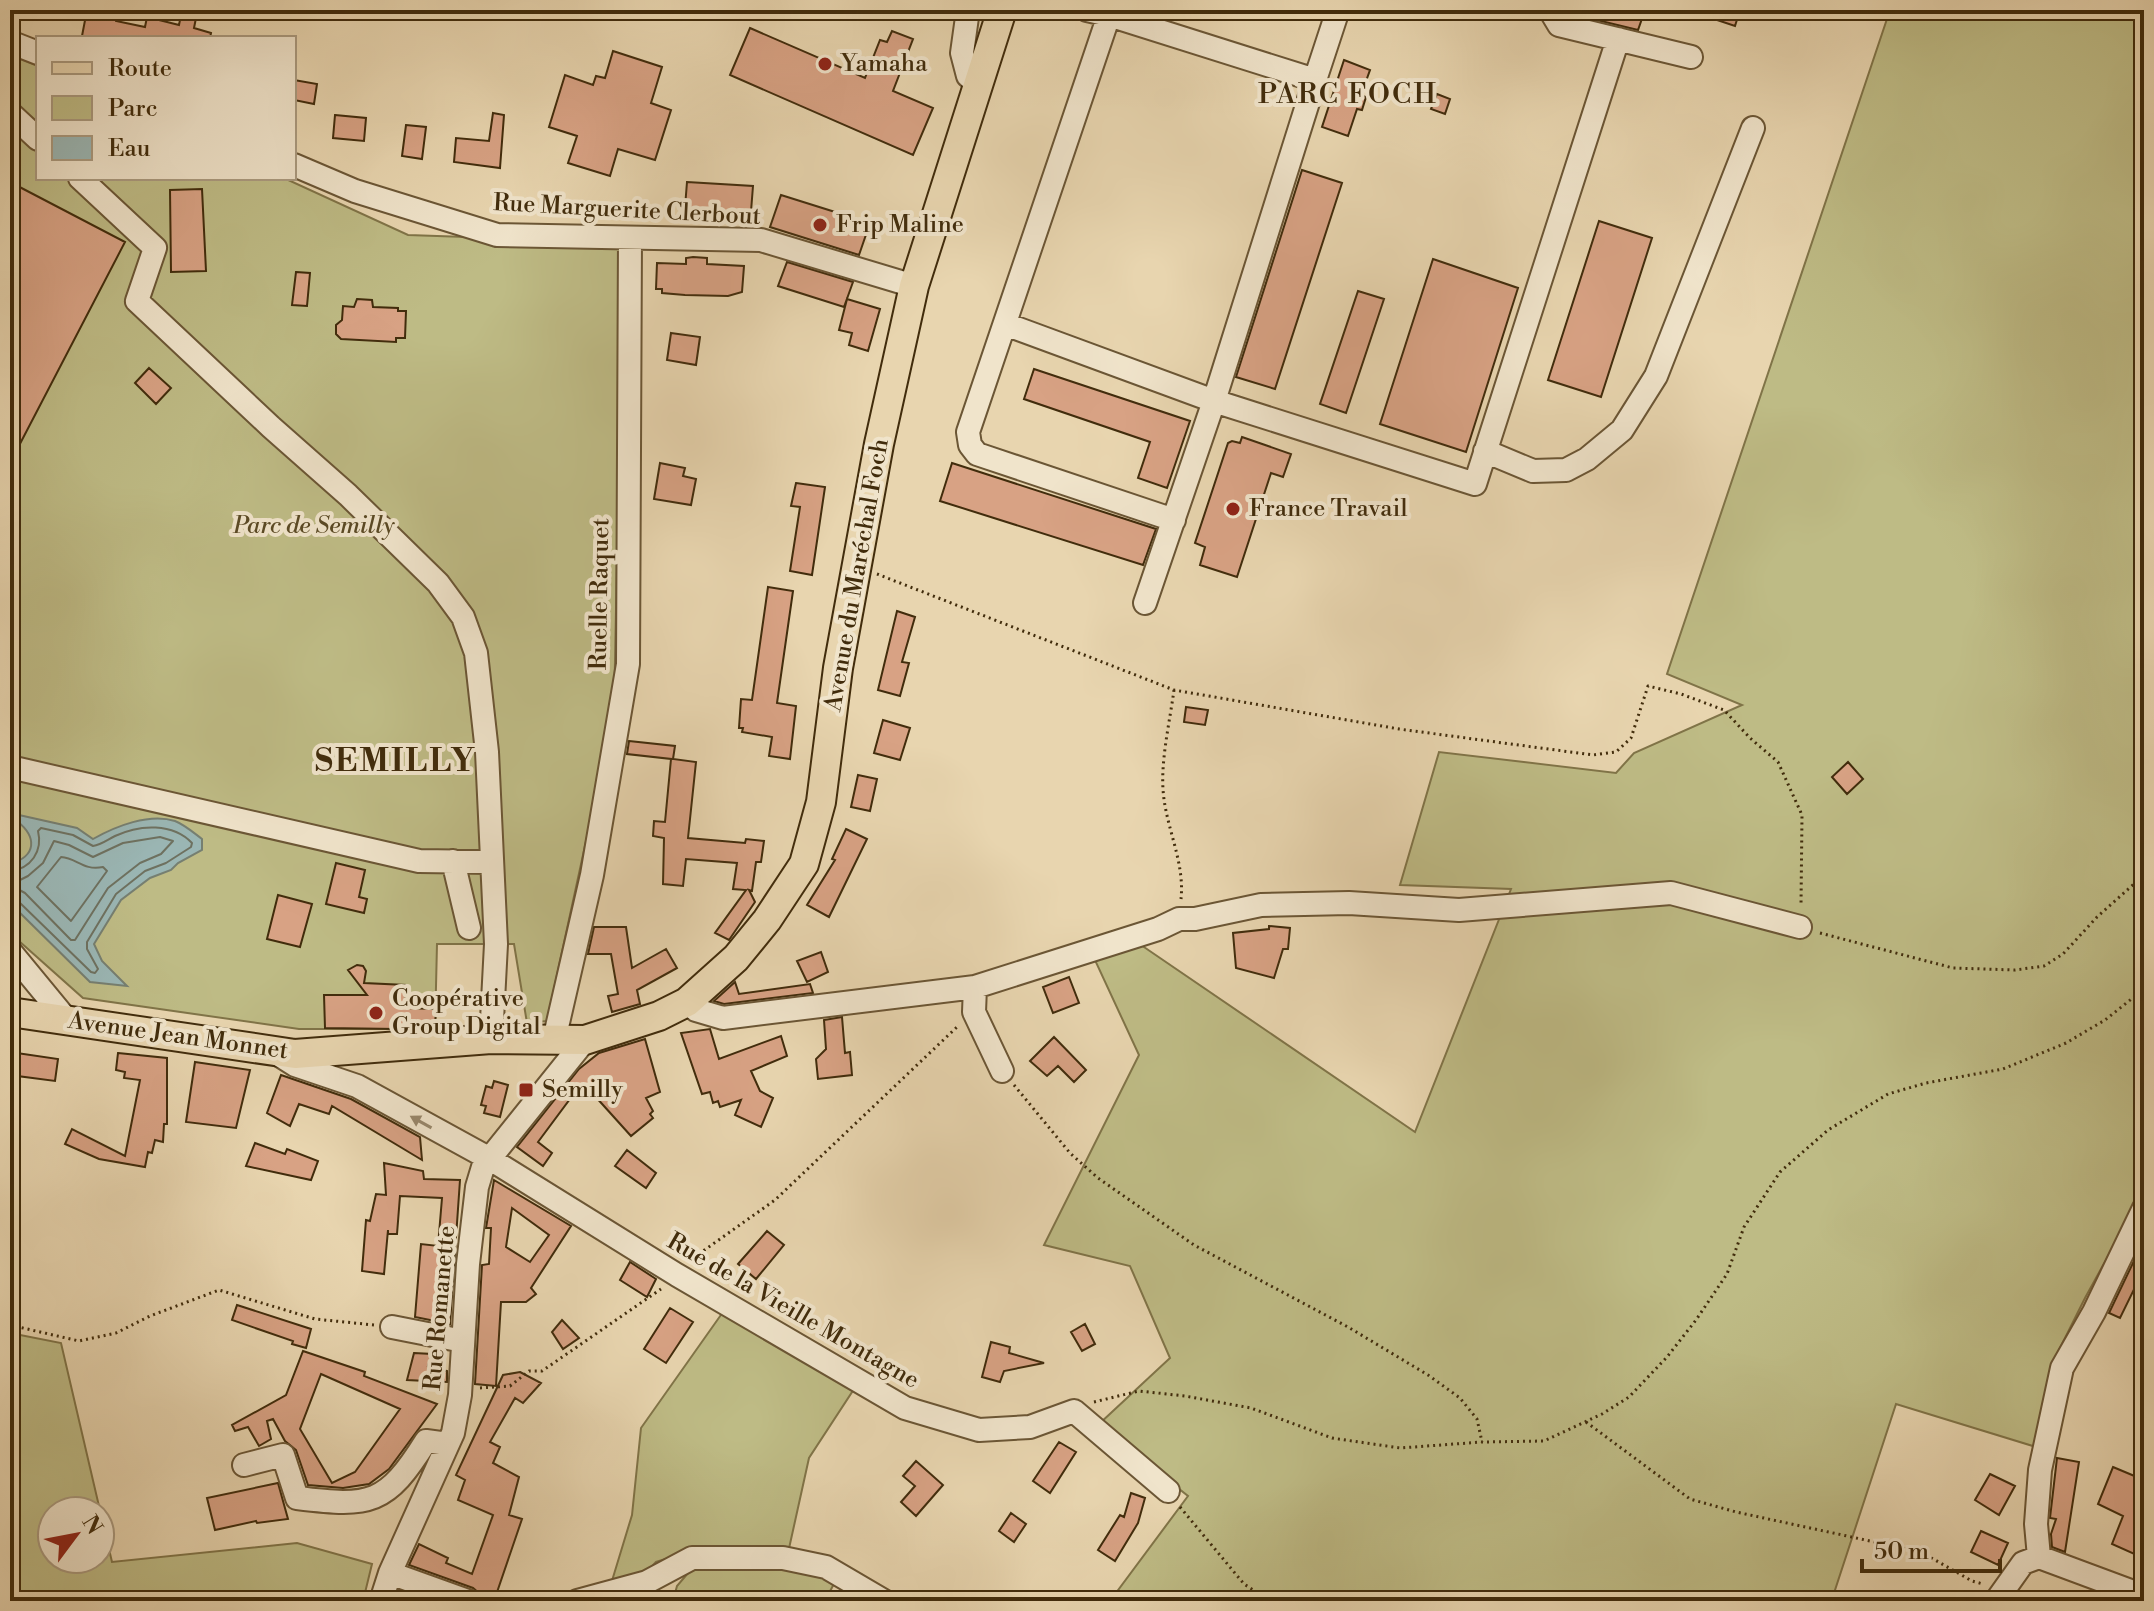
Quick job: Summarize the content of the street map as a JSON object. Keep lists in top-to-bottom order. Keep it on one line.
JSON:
{"streets":{"main road":["Avenue du Maréchal Foch","Avenue Jean Monnet"],"street":["Rue Marguerite Clerbout","Ruelle Raquet","Rue Romanette","Rue de la Vieille Montagne"]},"crossings":[["Rue Marguerite Clerbout","Avenue du Maréchal Foch"],["Rue Marguerite Clerbout","Ruelle Raquet"],["Avenue du Maréchal Foch","Avenue Jean Monnet"],["Avenue du Maréchal Foch","Rue Romanette"],["Ruelle Raquet","Avenue Jean Monnet"],["Avenue Jean Monnet","Rue Romanette"],["Avenue Jean Monnet","Rue de la Vieille Montagne"],["Rue Romanette","Rue de la Vieille Montagne"]],"districts":["PARC FOCH","SEMILLY"],"parks":["Parc de Semilly"],"places":{"other":["Yamaha","Frip Maline","France Travail","Coopérative Group Digital"],"transit":["Semilly"]},"legend":["Route","Parc","Eau"],"scale_bar":"50 m","north":"top right"}
